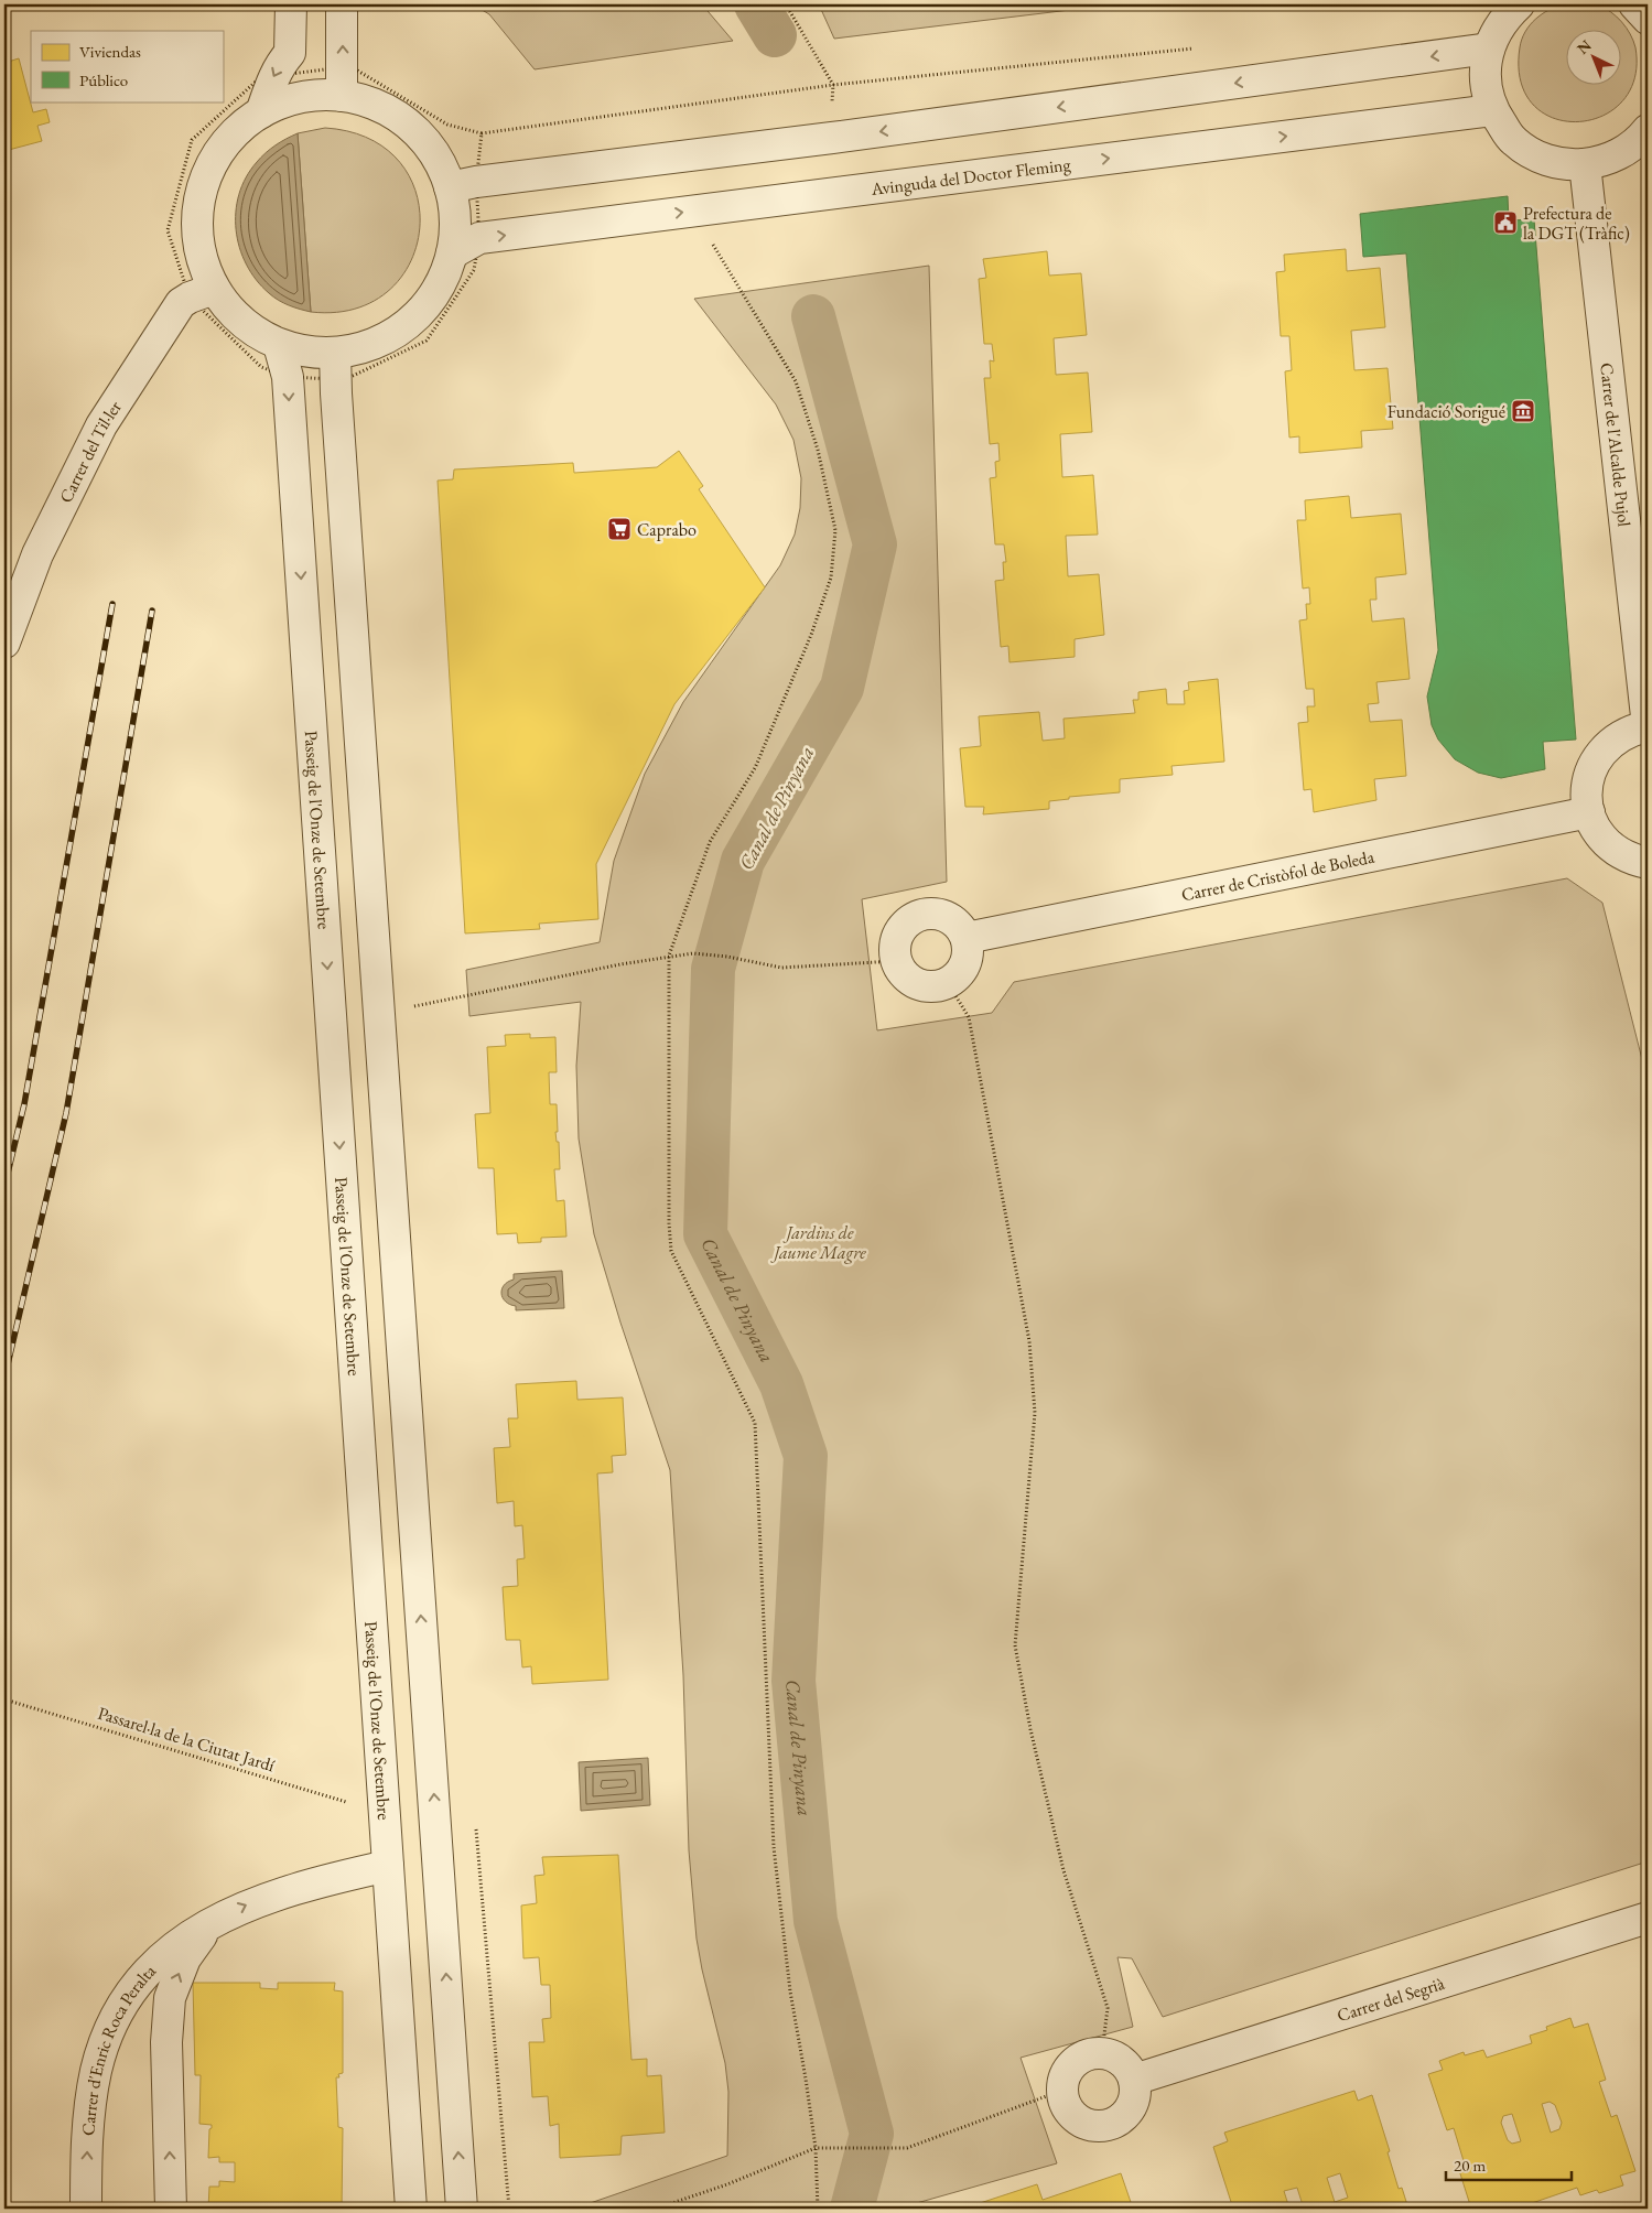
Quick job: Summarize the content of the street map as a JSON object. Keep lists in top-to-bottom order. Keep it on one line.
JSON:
{"streets":{"street":["Avinguda del Doctor Fleming","Carrer de l'Alcalde Pujol","Carrer del Til·ler","Passeig de l'Onze de Setembre","Carrer de Cristòfol de Boleda","Carrer del Segrià","Carrer d'Enric Roca Peralta"],"path":["Passarel·la de la Ciutat Jardí"]},"crossings":[["Passeig de l'Onze de Setembre","Carrer d'Enric Roca Peralta"]],"one_way":["Carrer d'Enric Roca Peralta"],"water":["Canal de Pinyana"],"parks":["Jardins de Jaume Magre"],"places":{"public building":["Prefectura de la DGT (Tràfic)"],"museum":["Fundació Sorigué"],"supermarket":["Caprabo"]},"legend":["Viviendas","Público"],"scale_bar":"20 m","north":"top left"}
